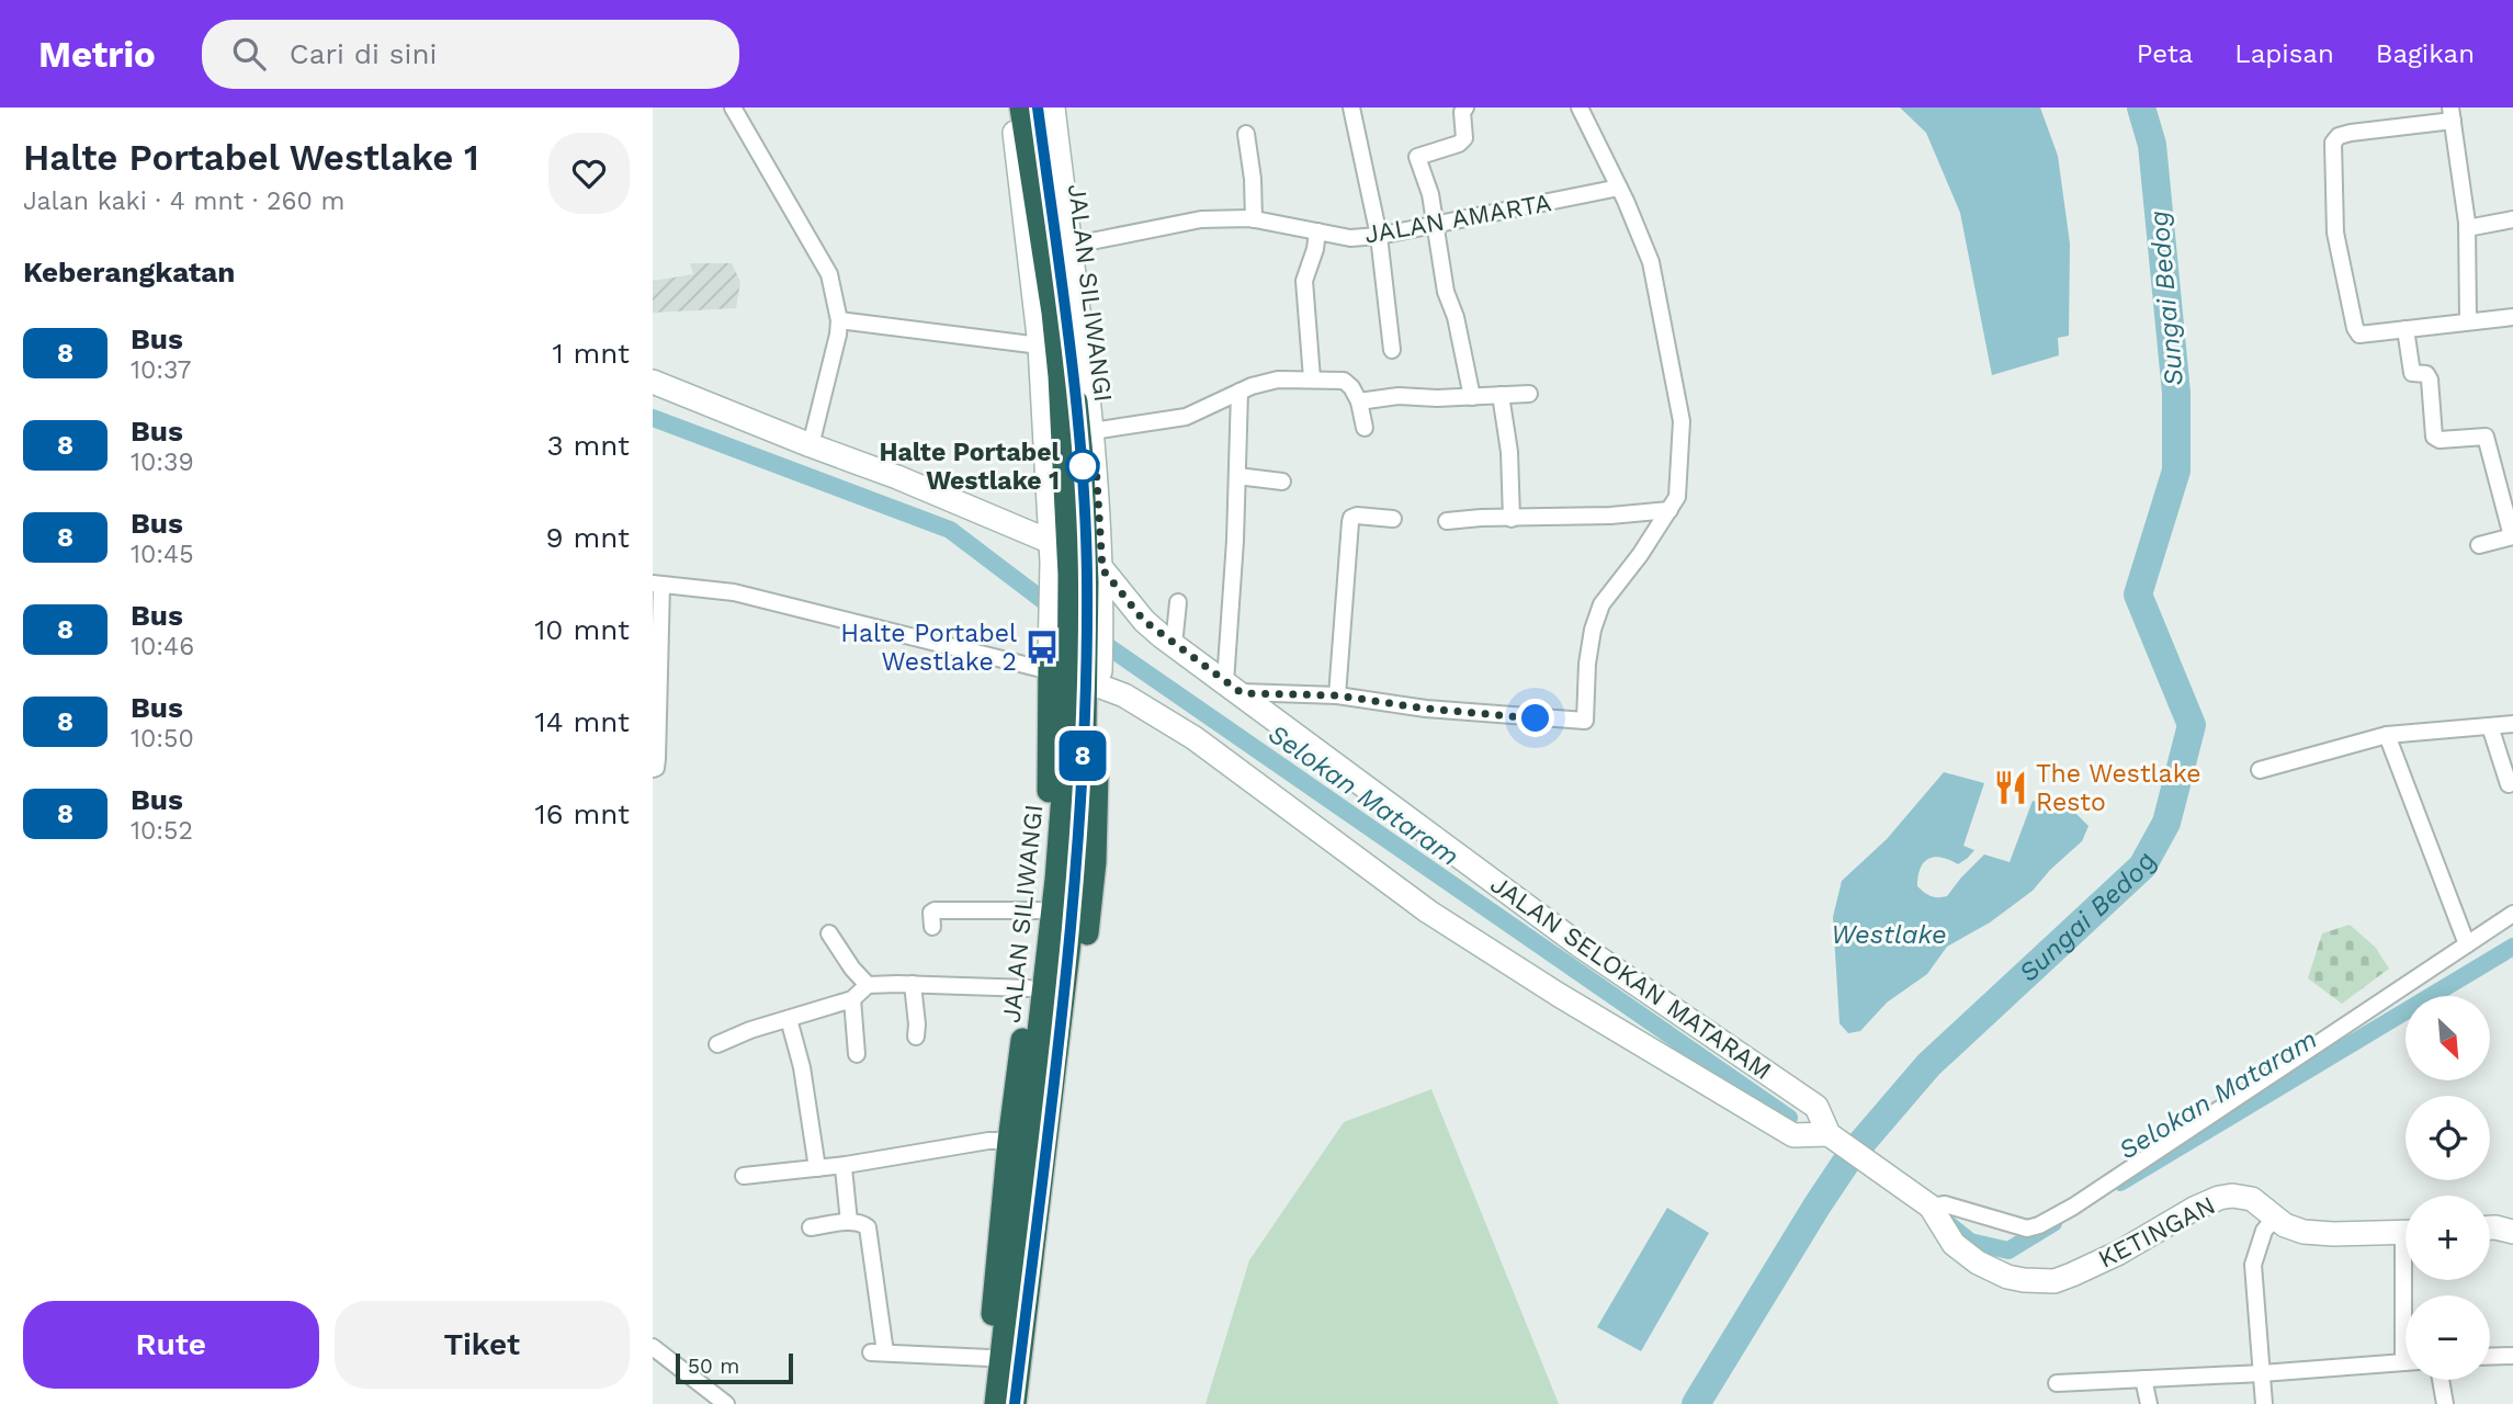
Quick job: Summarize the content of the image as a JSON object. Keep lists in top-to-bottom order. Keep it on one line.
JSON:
{"streets":{"highway":["JALAN SILIWANGI"],"street":["JALAN AMARTA","JALAN SELOKAN MATARAM","KETINGAN"]},"crossings":[["JALAN SILIWANGI","JALAN SELOKAN MATARAM"],["JALAN SELOKAN MATARAM","KETINGAN"]],"water":["Sungai Bedog","Selokan Mataram","Westlake"],"places":{"other":["Halte Portabel Westlake 1"],"bus stop":["Halte Portabel Westlake 2"],"restaurant":["The Westlake Resto"]},"lines":["bus line 8"],"scale_bar":"50 m","north":"bottom right","page":{"header":"Metrio","search":"Cari di sini","nav":["Peta","Lapisan","Bagikan"],"heading":[["Halte Portabel Westlake 1","Jalan kaki · 4 mnt · 260 m"],"Keberangkatan"],"on_map":"8","list":[{"mark":"8","name":"Bus","note":"10:37","value":"1 mnt"},{"mark":"8","name":"Bus","note":"10:39","value":"3 mnt"},{"mark":"8","name":"Bus","note":"10:45","value":"9 mnt"},{"mark":"8","name":"Bus","note":"10:46","value":"10 mnt"},{"mark":"8","name":"Bus","note":"10:50","value":"14 mnt"},{"mark":"8","name":"Bus","note":"10:52","value":"16 mnt"}],"map_buttons":["+","−"],"buttons":["Rute","Tiket"],"scale":"50 m"}}
